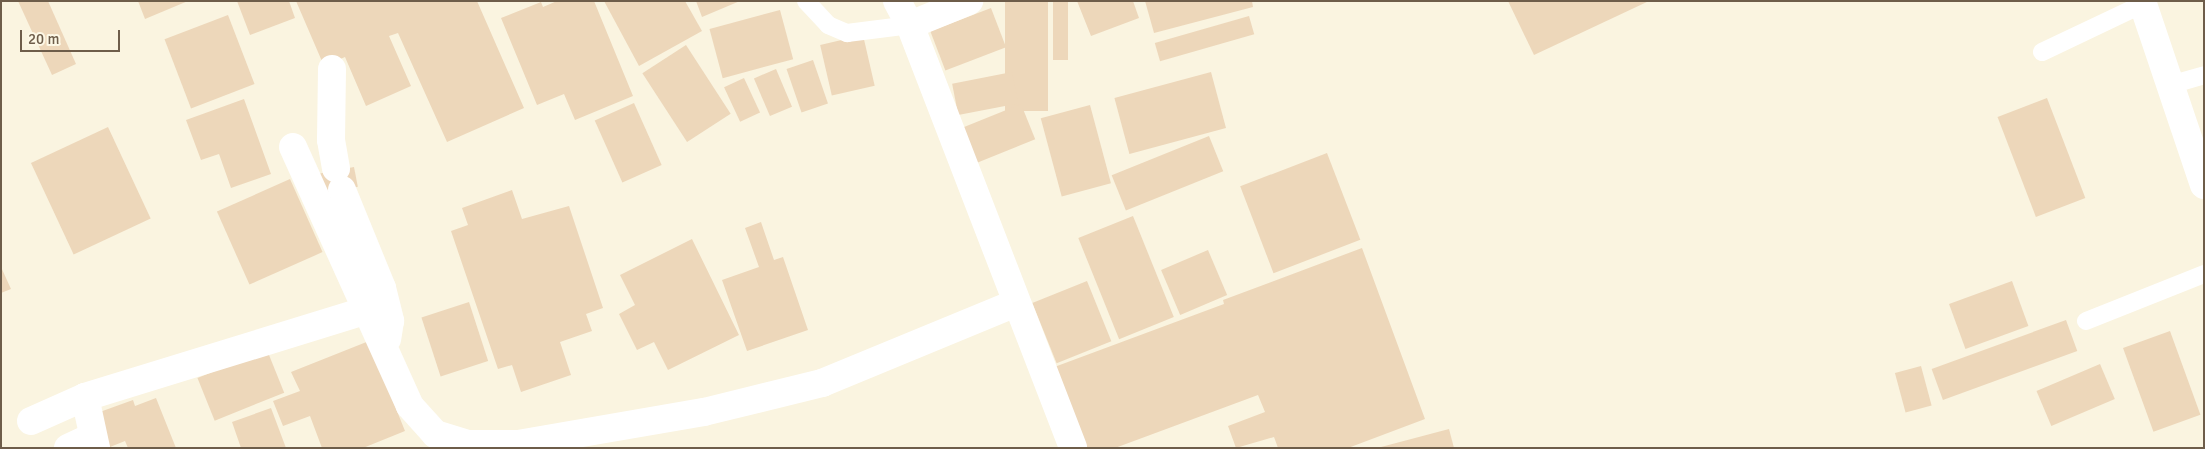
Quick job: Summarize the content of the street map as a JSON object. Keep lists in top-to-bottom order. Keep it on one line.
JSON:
{"scale_bar":"20 m"}
